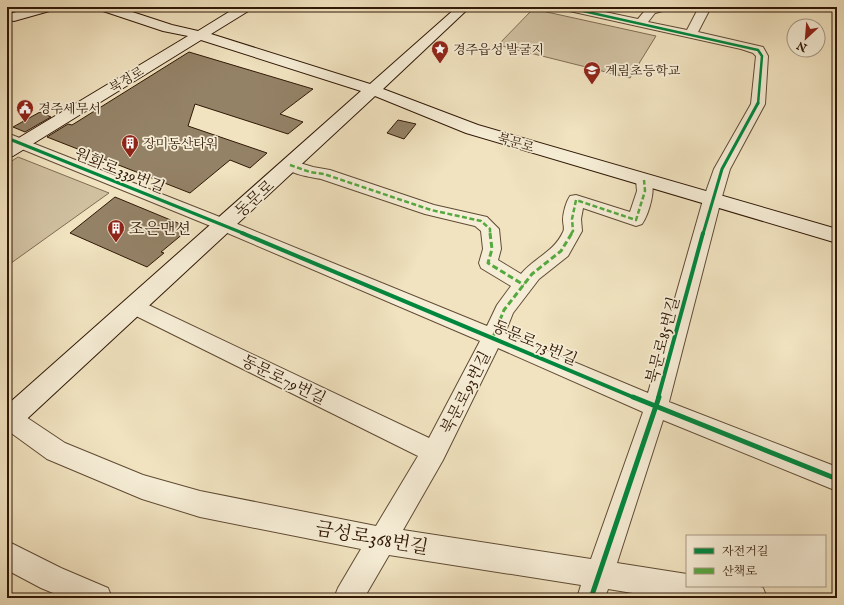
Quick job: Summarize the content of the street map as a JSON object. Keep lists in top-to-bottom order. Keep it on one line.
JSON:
{"streets":{"street":["북정로","북문로","원화로339번길","동문로","북문로85번길","동문로73번길","동문로79번길","북문로93번길","금성로368번길"]},"crossings":[["북정로","북문로"],["북정로","원화로339번길"],["북문로","동문로"],["북문로","북문로85번길"],["북문로","북문로93번길"],["원화로339번길","동문로"],["원화로339번길","동문로73번길"],["동문로","동문로73번길"],["동문로","동문로79번길"],["동문로","금성로368번길"],["북문로85번길","동문로73번길"],["북문로85번길","금성로368번길"],["동문로73번길","북문로93번길"],["동문로79번길","북문로93번길"],["북문로93번길","금성로368번길"]],"places":{"place":["경주읍성 발굴지"],"school or university":["계림초등학교"],"public building":["경주세무서"],"building":["장미동산타워","조은맨션"]},"legend":["자전거길","산책로"],"north":"bottom left"}
